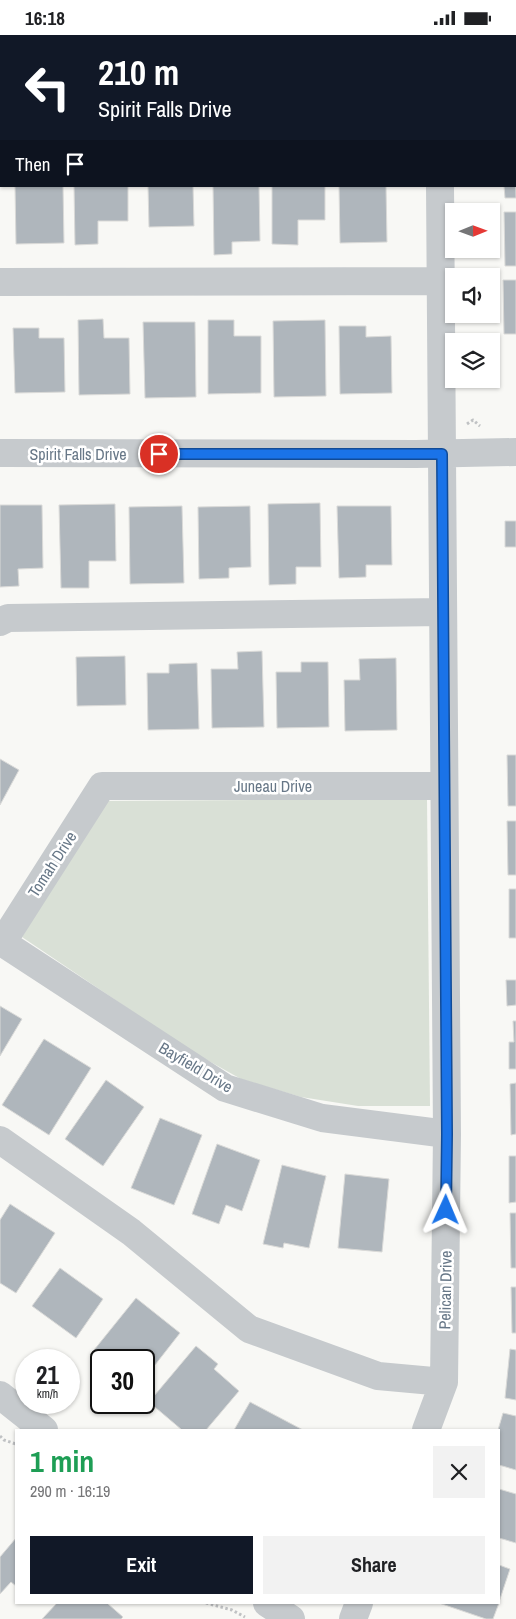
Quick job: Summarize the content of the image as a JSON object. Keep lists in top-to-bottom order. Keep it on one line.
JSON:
{"streets":{"street":["Spirit Falls Drive","Juneau Drive","Tomah Drive","Bayfield Drive","Pelican Drive"]},"crossings":[["Spirit Falls Drive","Pelican Drive"],["Juneau Drive","Tomah Drive"],["Juneau Drive","Pelican Drive"],["Tomah Drive","Bayfield Drive"],["Bayfield Drive","Pelican Drive"]],"north":"right","page":{"status":"16:18","turn":["210 m","Spirit Falls Drive"],"then":"Then","speed":"21 km/h","limit":"30","heading":["1 min","290 m · 16:19"],"buttons":["Exit","Share"]}}
